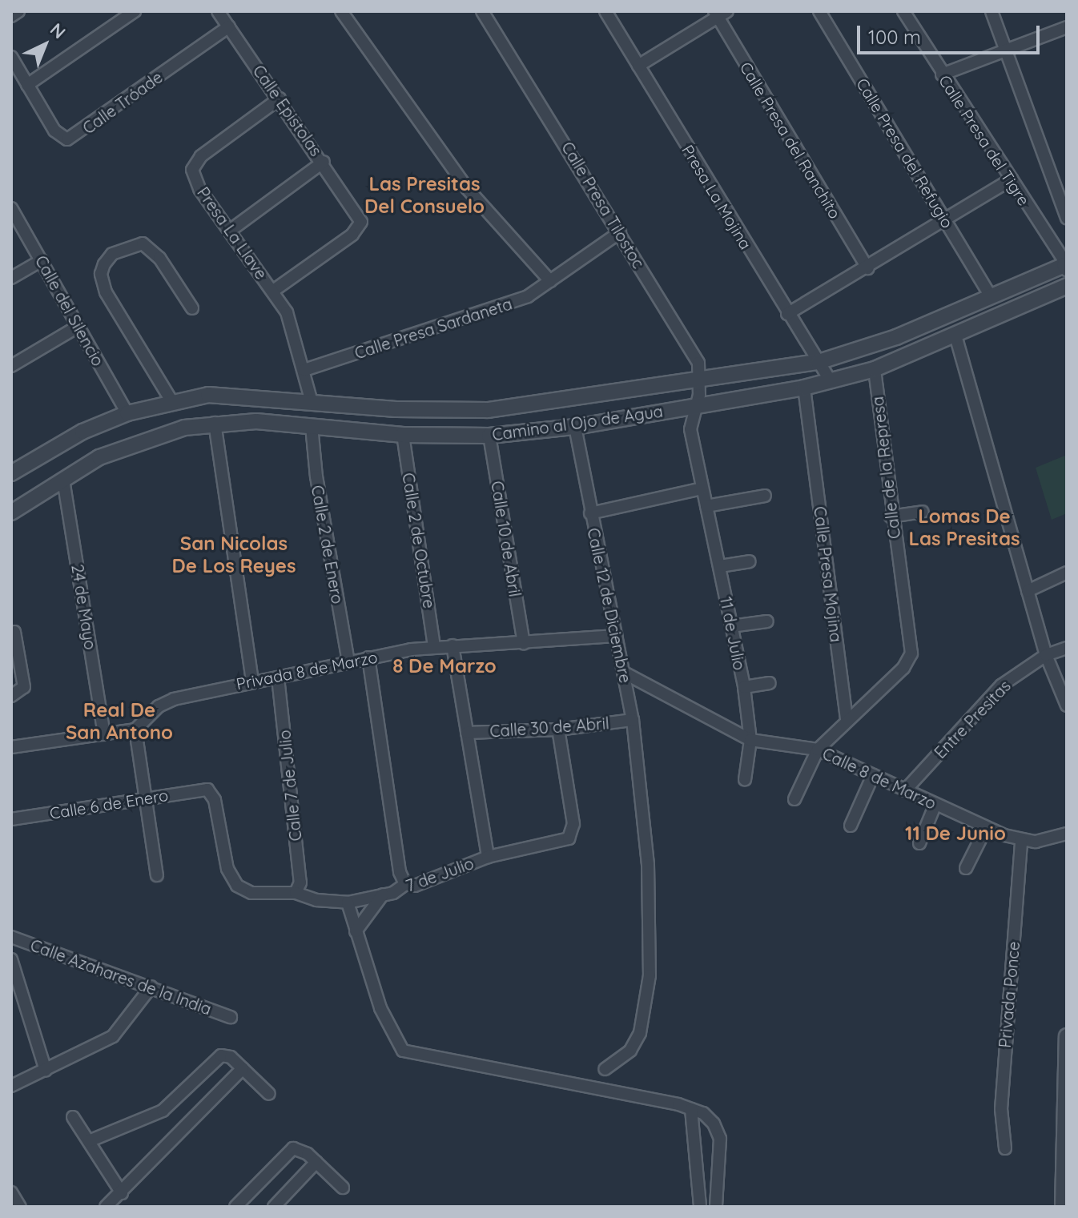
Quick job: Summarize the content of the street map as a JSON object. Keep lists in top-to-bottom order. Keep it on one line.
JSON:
{"streets":{"street":["Calle Tróade","Calle Epistolas","Calle Presa del Ranchito","Calle Presa del Tigre","Calle Presa del Refugio","Presa La Mojina","Calle Presa Tilostoc","Presa La Llave","Calle del Silencio","Calle Presa Sardaneta","Camino al Ojo de Agua","Calle de la Represa","Calle 10 de Abril","Calle 2 de Octubre","Calle 2 de Enero","Calle Presa Mojina","Calle 12 de Diciembre","24 de Mayo","11 de Julio","Privada 8 de Marzo","Entre Presitas","Calle 30 de Abril","Calle 8 de Marzo","Calle 7 de Julio","Calle 6 de Enero","7 de Julio","Calle Azahares de la India","Privada Ponce"]},"crossings":[["Calle Tróade","Calle Epistolas"],["Calle Epistolas","Presa La Llave"],["Calle Presa del Tigre","Camino al Ojo de Agua"],["Calle Presa del Refugio","Camino al Ojo de Agua"],["Presa La Mojina","Camino al Ojo de Agua"],["Calle Presa Tilostoc","Calle Presa Sardaneta"],["Calle Presa Tilostoc","Camino al Ojo de Agua"],["Calle Presa Tilostoc","11 de Julio"],["Presa La Llave","Calle Presa Sardaneta"],["Presa La Llave","Camino al Ojo de Agua"],["Calle del Silencio","Camino al Ojo de Agua"],["Camino al Ojo de Agua","Calle de la Represa"],["Camino al Ojo de Agua","Calle 10 de Abril"],["Camino al Ojo de Agua","Calle 2 de Octubre"],["Camino al Ojo de Agua","Calle 2 de Enero"],["Camino al Ojo de Agua","Calle Presa Mojina"],["Camino al Ojo de Agua","Calle 12 de Diciembre"],["Camino al Ojo de Agua","24 de Mayo"],["Camino al Ojo de Agua","11 de Julio"],["Calle de la Represa","Calle Presa Mojina"],["Calle 10 de Abril","Privada 8 de Marzo"],["Calle 2 de Octubre","Privada 8 de Marzo"],["Calle 2 de Enero","Privada 8 de Marzo"],["Calle 12 de Diciembre","Privada 8 de Marzo"],["Calle 12 de Diciembre","Calle 30 de Abril"],["Calle 12 de Diciembre","Calle 8 de Marzo"],["24 de Mayo","Privada 8 de Marzo"],["11 de Julio","Calle 8 de Marzo"],["Privada 8 de Marzo","Calle 7 de Julio"],["Entre Presitas","Calle 8 de Marzo"],["Calle 30 de Abril","7 de Julio"],["Calle 8 de Marzo","Privada Ponce"],["Calle 7 de Julio","7 de Julio"],["Calle 6 de Enero","7 de Julio"]],"districts":["Las Presitas Del Consuelo","Lomas De Las Presitas","San Nicolas De Los Reyes","8 De Marzo","Real De San Antono","11 De Junio"],"scale_bar":"100 m","north":"top right"}
